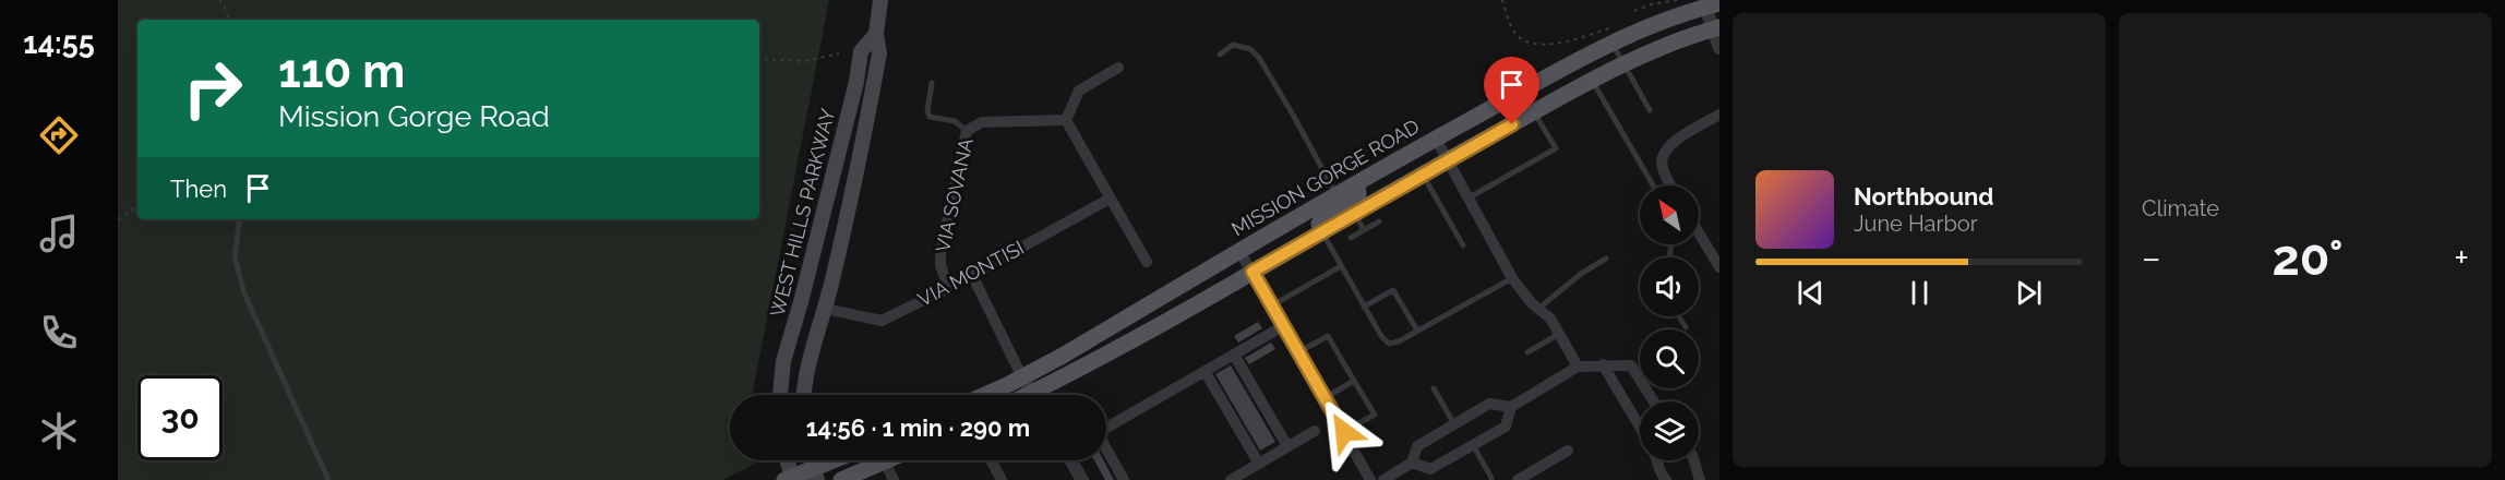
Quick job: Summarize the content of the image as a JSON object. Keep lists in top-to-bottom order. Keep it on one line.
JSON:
{"streets":{"main road":["MISSION GORGE ROAD","WEST HILLS PARKWAY"],"street":["VIA SOVANA","VIA MONTISI"]},"crossings":[["VIA SOVANA","VIA MONTISI"],["WEST HILLS PARKWAY","VIA MONTISI"]],"north":"top left","page":{"tabs":"14:55","tile":"Climate","turn":["110 m","Mission Gorge Road"],"then":"Then","song":["Northbound","June Harbor"],"heat":["−","20°","+"],"limit":"30","trip":"14:56 · 1 min · 290 m"}}
